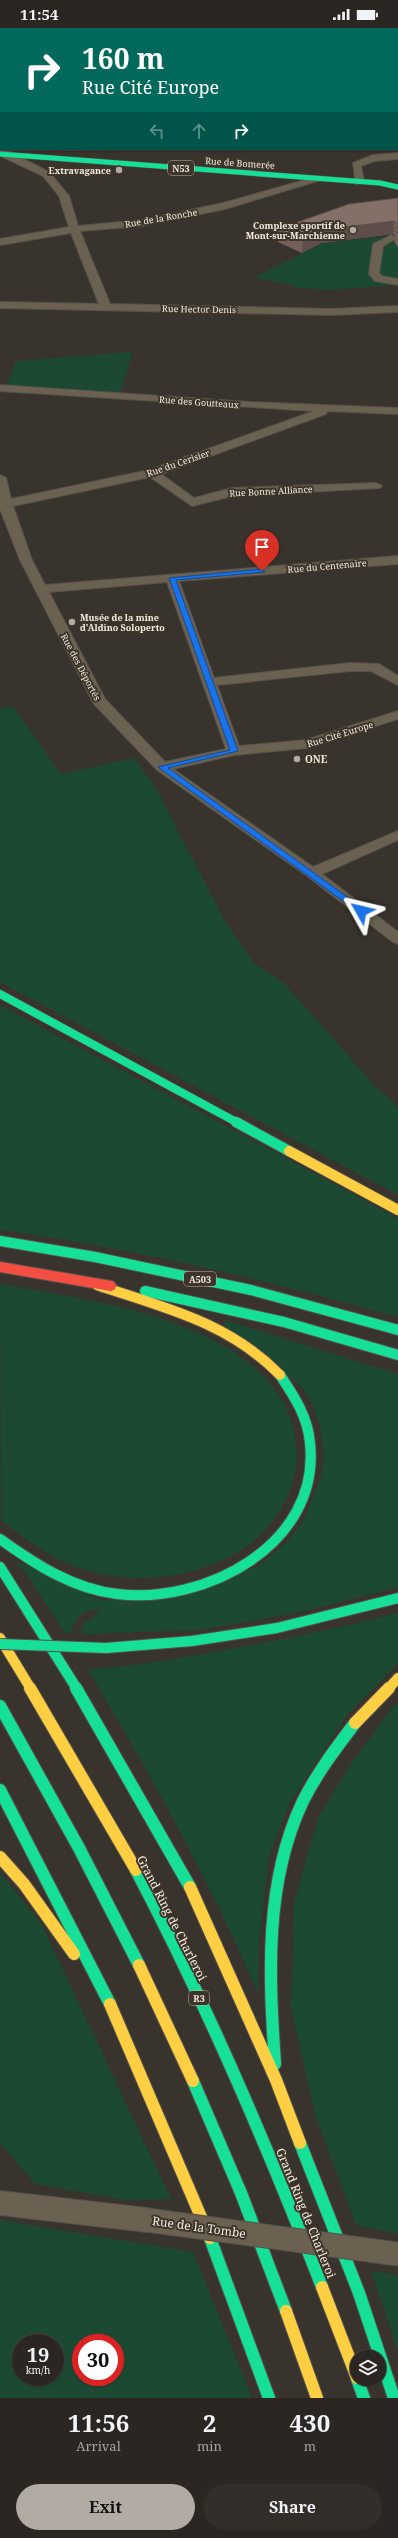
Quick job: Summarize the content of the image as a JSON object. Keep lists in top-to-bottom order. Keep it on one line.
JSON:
{"streets":{"main road":["Rue de Bomerée","N53","A503","Grand Ring de Charleroi","R3"],"street":["Rue de la Ronche","Rue Hector Denis","Rue des Goutteaux","Rue du Cerisier","Rue Bonne Alliance","Rue du Centenaire","Rue des Déportés","Rue Cité Europe","Rue de la Tombe"]},"crossings":[["Rue de Bomerée","N53"],["Rue de Bomerée","Rue de la Ronche"],["Rue des Goutteaux","Rue du Cerisier"],["Rue du Cerisier","Rue Bonne Alliance"],["Rue du Cerisier","Rue des Déportés"],["Rue du Centenaire","Rue des Déportés"],["Rue des Déportés","Rue Cité Europe"]],"places":["Extravagance","Complexe sportif de Mont-sur-Marchienne","Musée de la mine d'Aldino Soloperto","ONE"],"page":{"status":"11:54","turn":["160 m","Rue Cité Europe"],"speed":"19 km/h","limit":"30","eta":["11:56","Arrival","2","min","430","m"],"buttons":["Exit","Share"]}}
